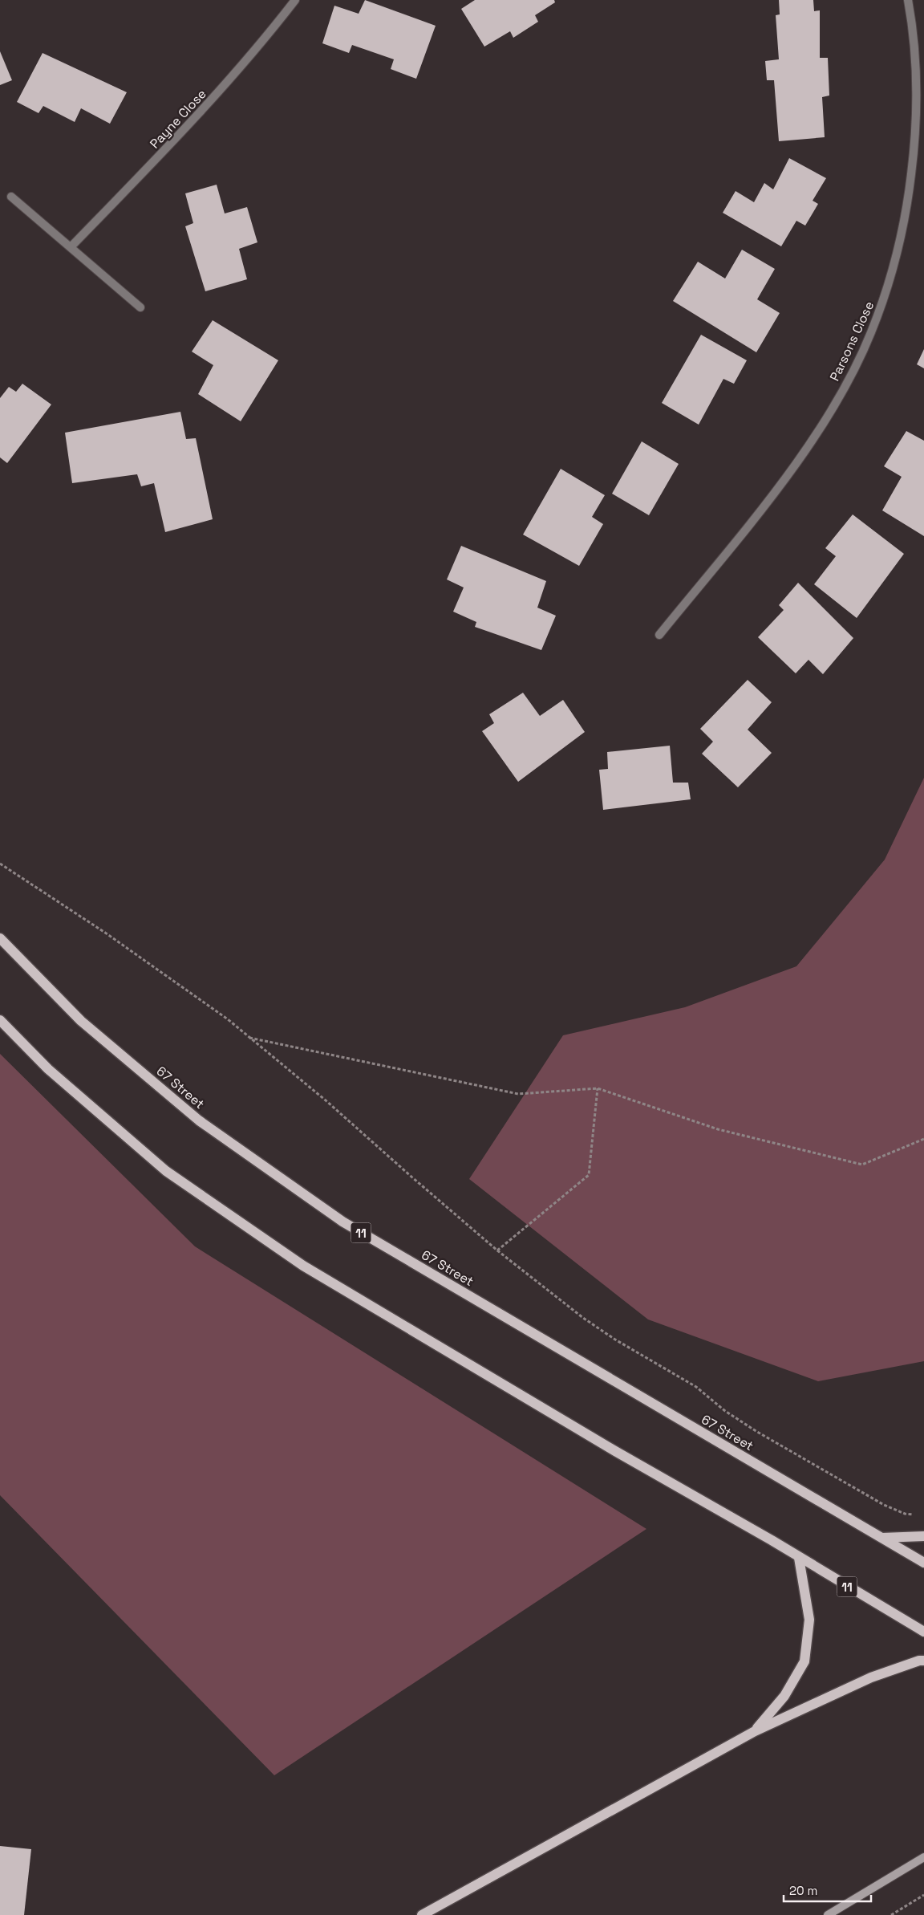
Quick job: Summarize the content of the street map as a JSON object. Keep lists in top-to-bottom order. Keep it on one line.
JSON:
{"streets":{"main road":["67 Street","11"],"street":["Payne Close","Parsons Close"]},"scale_bar":"20 m"}
